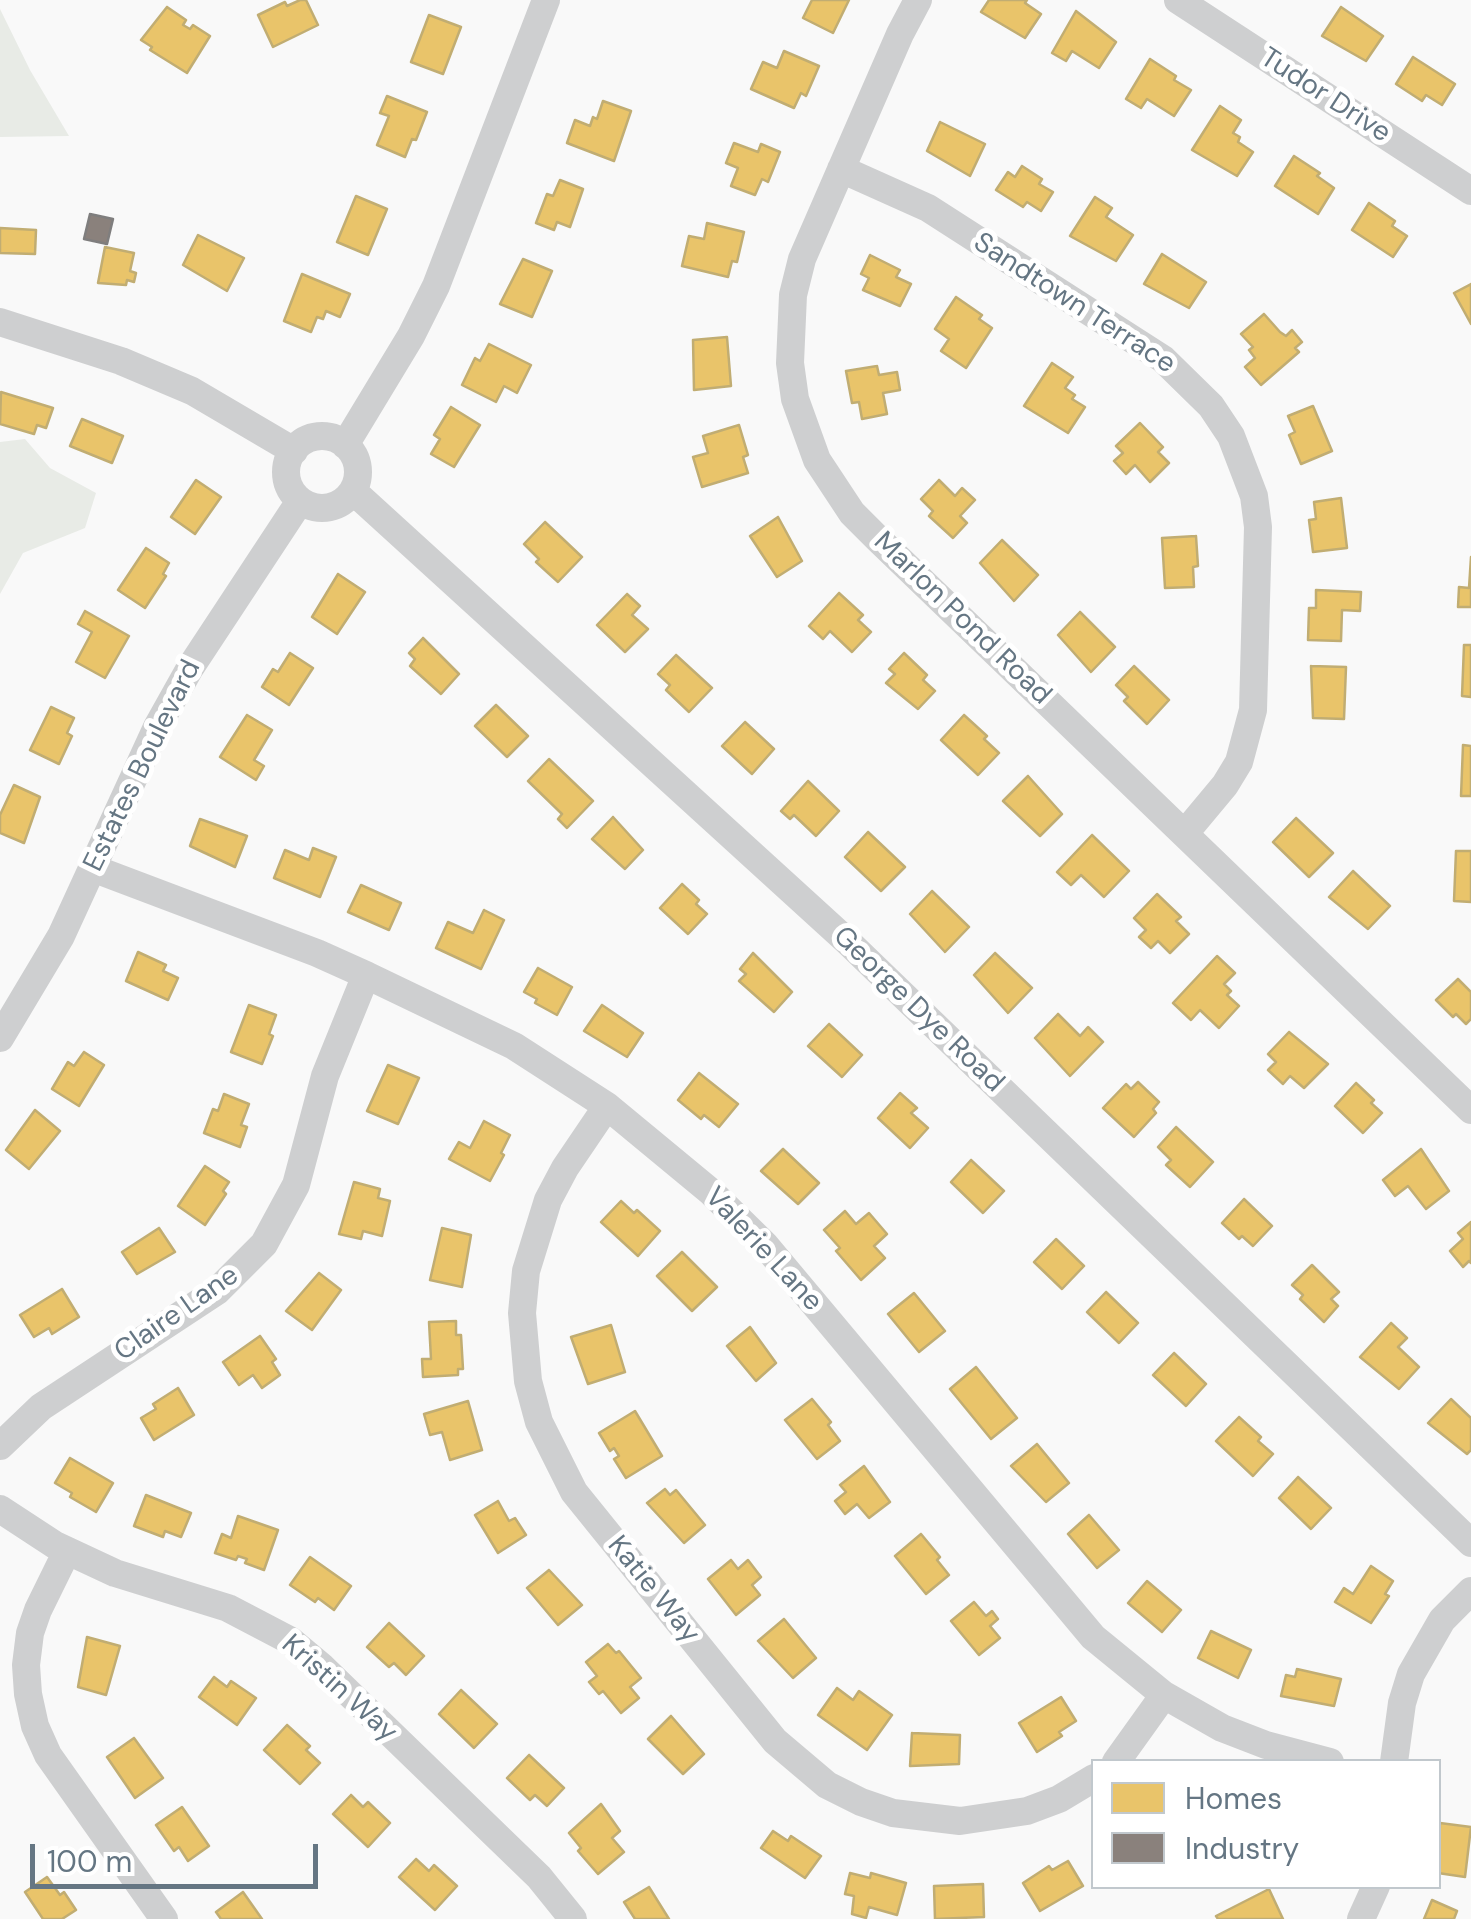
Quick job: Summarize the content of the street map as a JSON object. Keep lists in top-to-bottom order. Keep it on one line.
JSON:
{"streets":{"street":["Tudor Drive","Sandtown Terrace","Marlon Pond Road","Estates Boulevard","George Dye Road","Valerie Lane","Claire Lane","Katie Way","Kristin Way"]},"crossings":[["Sandtown Terrace","Marlon Pond Road"],["Estates Boulevard","George Dye Road"],["Estates Boulevard","Valerie Lane"],["Valerie Lane","Claire Lane"],["Valerie Lane","Katie Way"]],"legend":["Homes","Industry"],"scale_bar":"100 m"}
